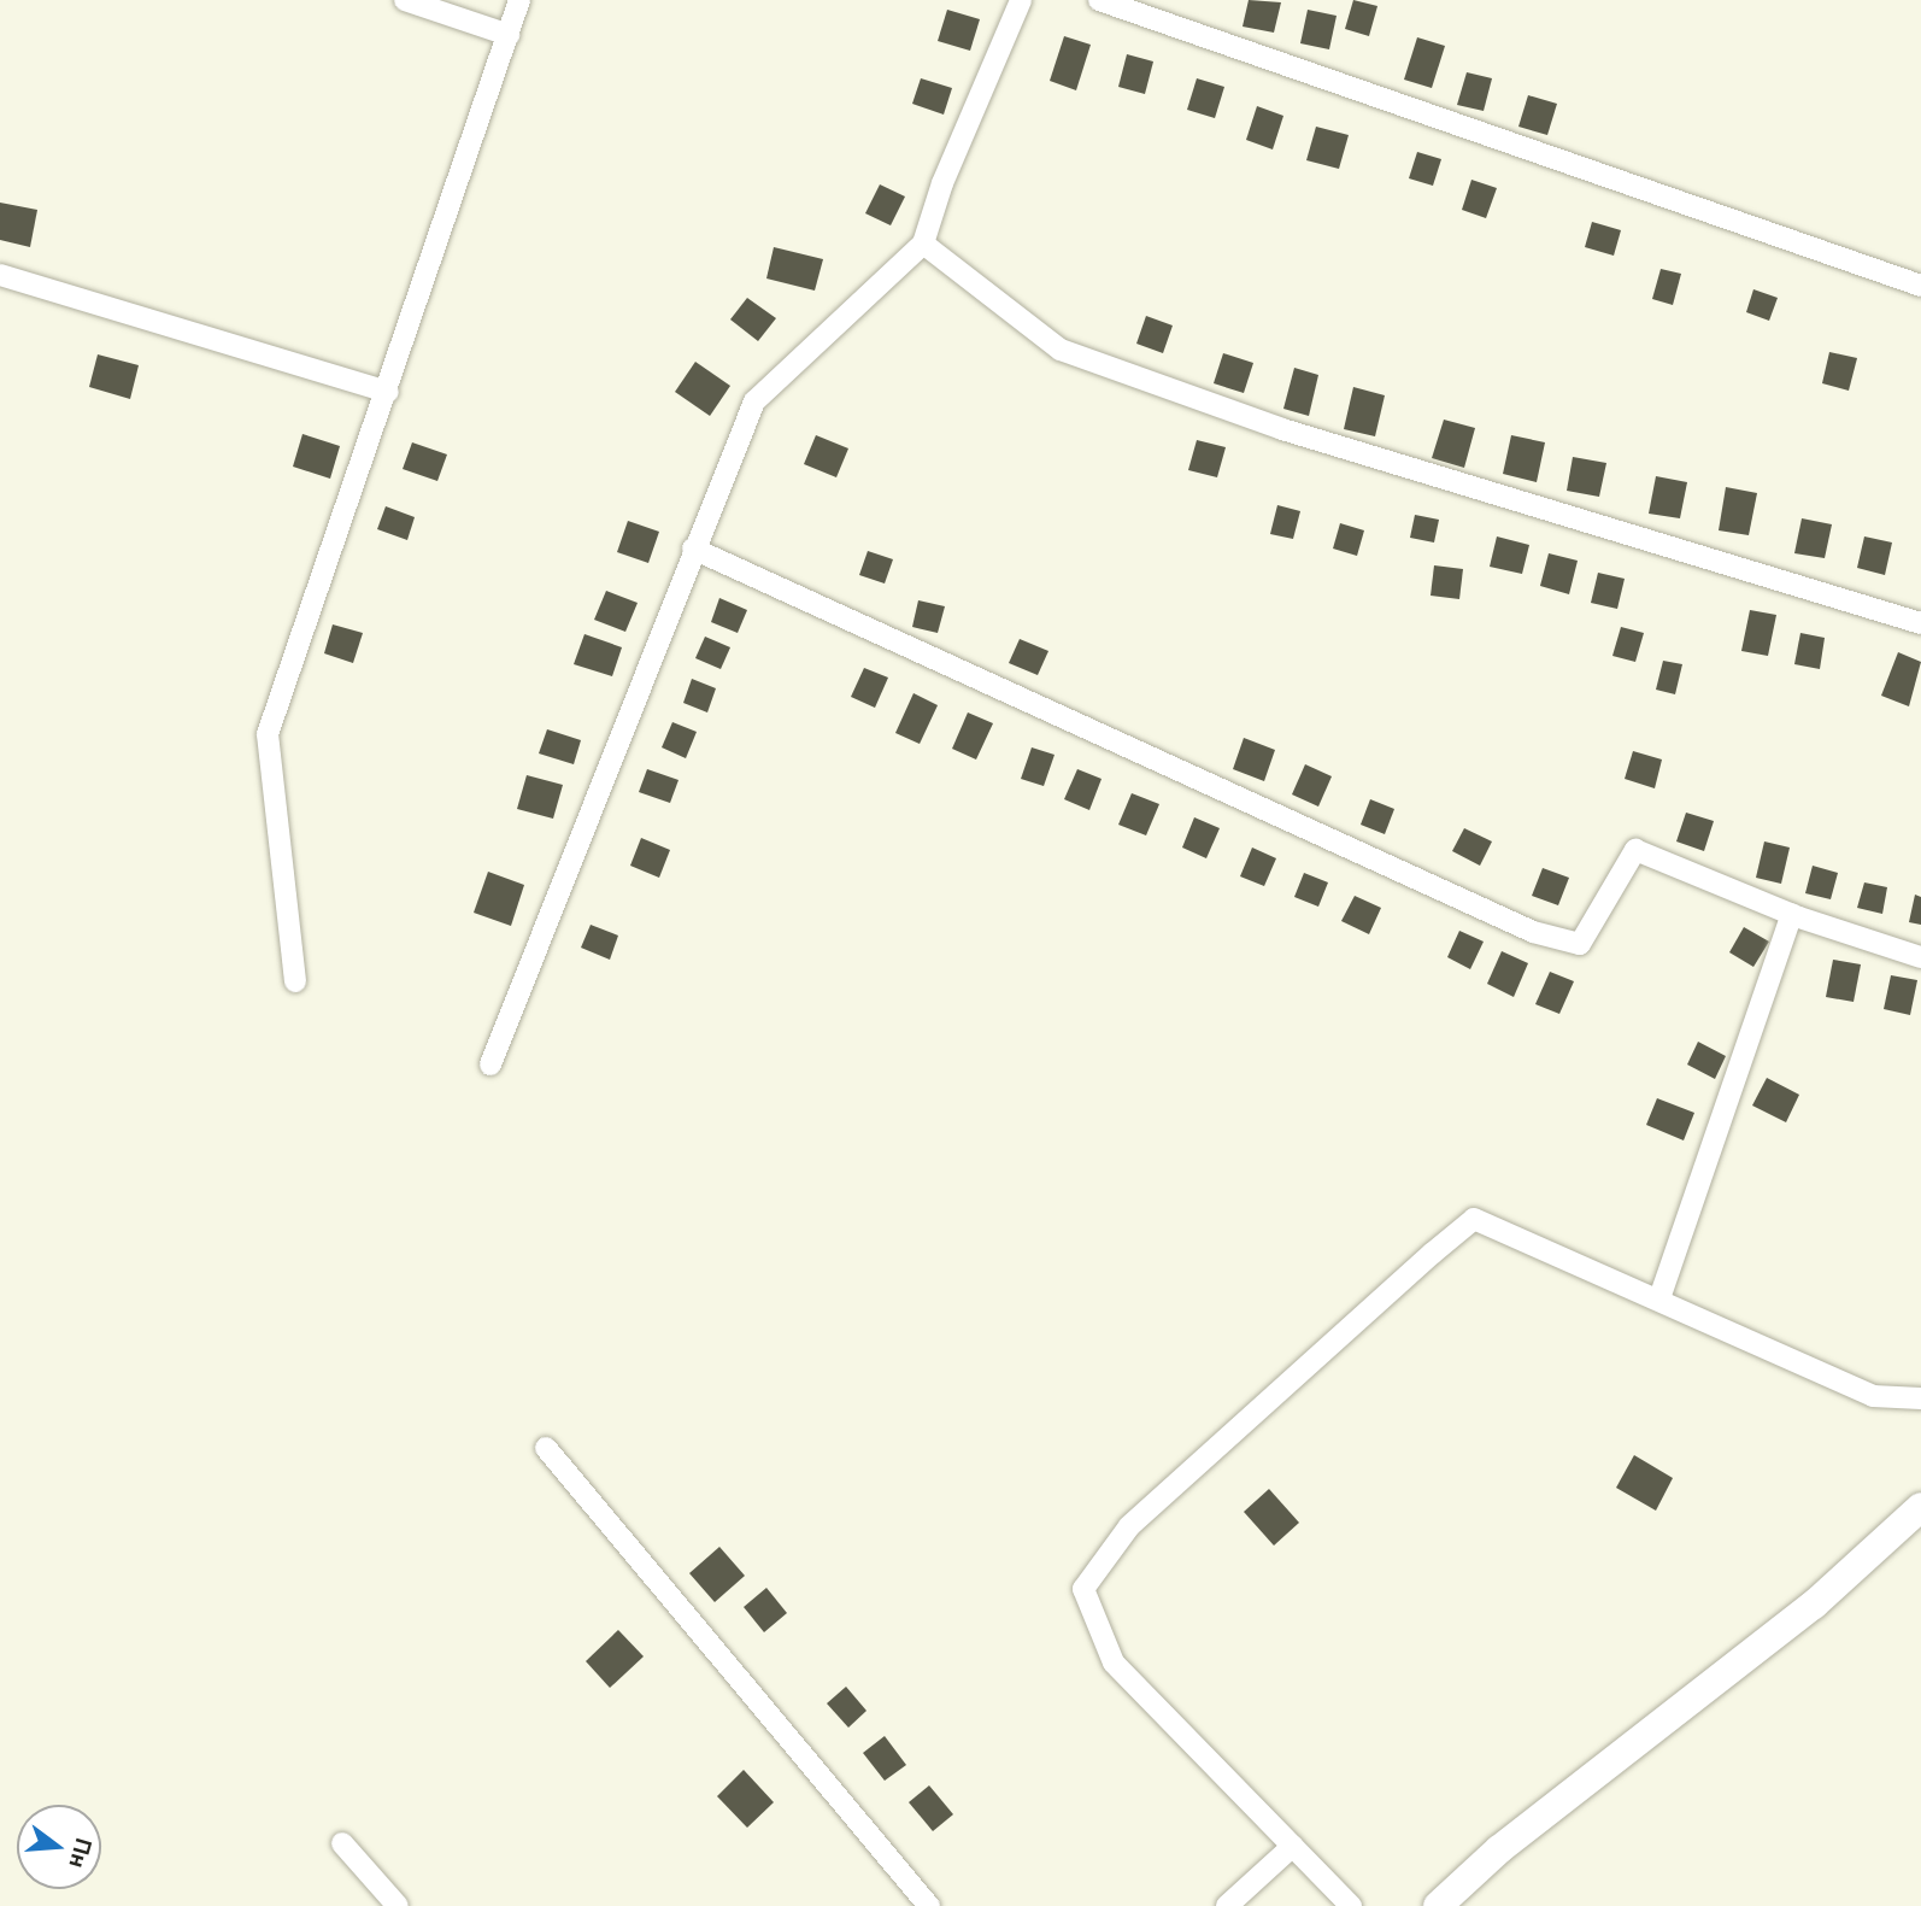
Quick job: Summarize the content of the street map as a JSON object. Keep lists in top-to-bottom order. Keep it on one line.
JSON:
{"north":"right"}
